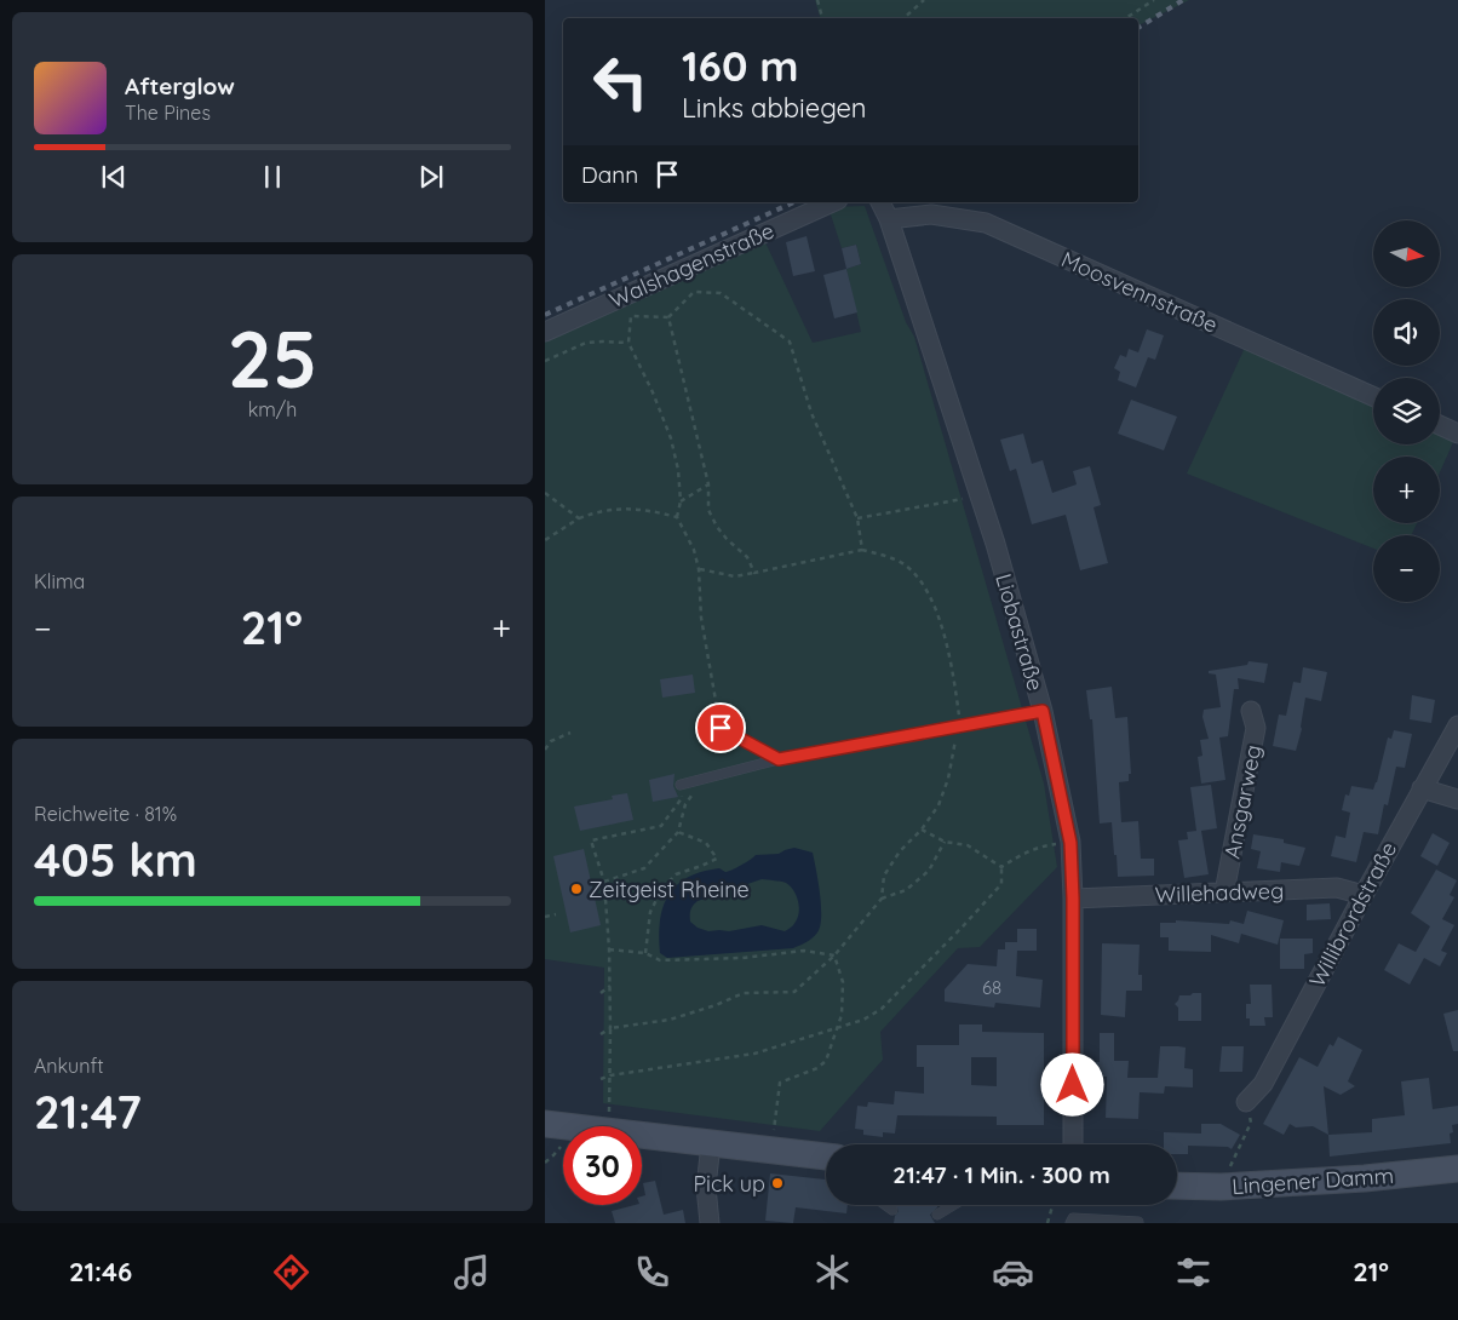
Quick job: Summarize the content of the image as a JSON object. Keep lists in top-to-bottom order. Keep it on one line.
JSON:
{"streets":{"main road":["Lingener Damm"],"street":["Walshagenstraße","Moosvennstraße","Liobastraße","Ansgarweg","Willehadweg","Willibrordstraße"]},"crossings":[["Moosvennstraße","Liobastraße"],["Liobastraße","Willehadweg"],["Ansgarweg","Willehadweg"],["Willehadweg","Willibrordstraße"]],"places":["Zeitgeist Rheine","Pick up"],"house_numbers":["68"],"north":"right","page":{"turn":["160 m","Links abbiegen"],"song":["Afterglow","The Pines"],"then":"Dann","map_buttons":["+","−"],"tile":[["25","km/h"],"Klima",["Reichweite · 81%","405 km"],["Ankunft","21:47"]],"heat":["−","21°","+"],"limit":"30","trip":"21:47 · 1 Min. · 300 m","tabs":["21:46","21°"]}}
